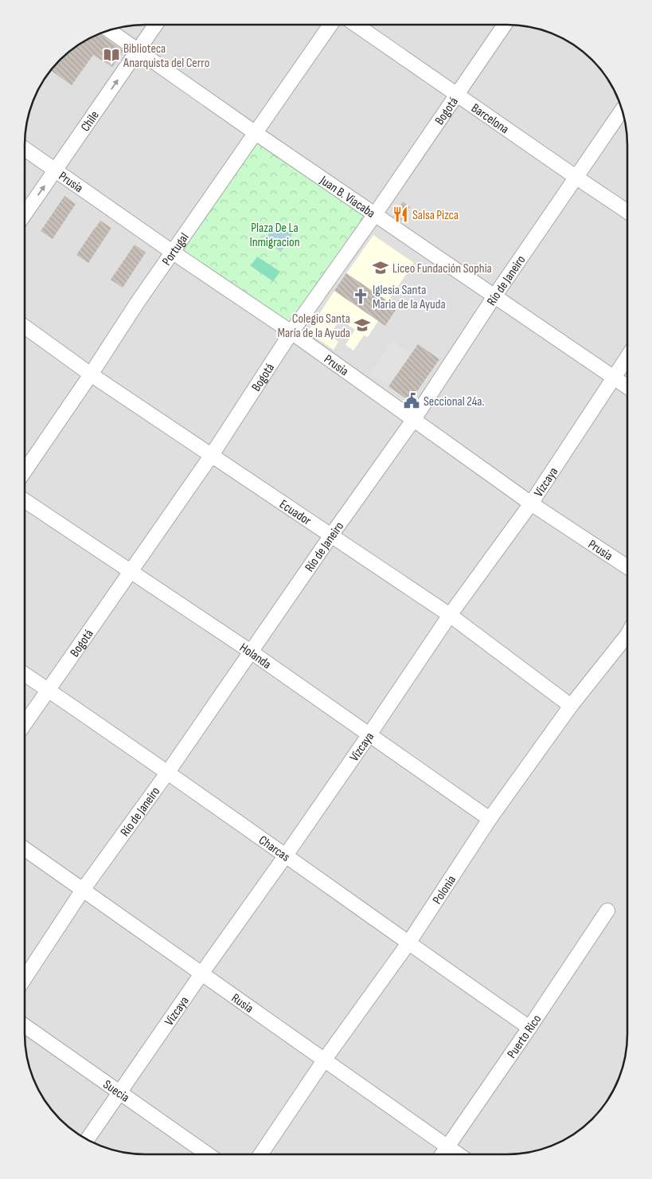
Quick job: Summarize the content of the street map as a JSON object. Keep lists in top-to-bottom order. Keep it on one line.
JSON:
{"streets":{"street":["Bogotá","Barcelona","Chile","Prusia","Juan B. Viacaba","Portugal","Río de Janeiro","Vizcaya","Ecuador","Holanda","Charcas","Polonia","Rusia","Puerto Rico","Suecia"]},"crossings":[["Bogotá","Barcelona"],["Bogotá","Prusia"],["Bogotá","Juan B. Viacaba"],["Bogotá","Ecuador"],["Bogotá","Holanda"],["Bogotá","Charcas"],["Barcelona","Río de Janeiro"],["Chile","Prusia"],["Chile","Juan B. Viacaba"],["Prusia","Portugal"],["Prusia","Río de Janeiro"],["Prusia","Vizcaya"],["Juan B. Viacaba","Portugal"],["Juan B. Viacaba","Río de Janeiro"],["Juan B. Viacaba","Vizcaya"],["Portugal","Ecuador"],["Río de Janeiro","Ecuador"],["Río de Janeiro","Holanda"],["Río de Janeiro","Charcas"],["Río de Janeiro","Rusia"],["Vizcaya","Ecuador"],["Vizcaya","Holanda"],["Vizcaya","Charcas"],["Vizcaya","Rusia"],["Vizcaya","Suecia"],["Ecuador","Polonia"],["Holanda","Polonia"],["Charcas","Polonia"],["Charcas","Puerto Rico"],["Polonia","Rusia"],["Rusia","Puerto Rico"]],"one_way":["Chile"],"parks":["Plaza De La Inmigracion"],"places":{"library":["Biblioteca Anarquista del Cerro"],"restaurant":["Salsa Pizca"],"school or university":["Liceo Fundación Sophia","Colegio Santa María de la Ayuda"],"church":["Iglesia Santa Maria de la Ayuda"],"public building":["Seccional 24a."]}}
